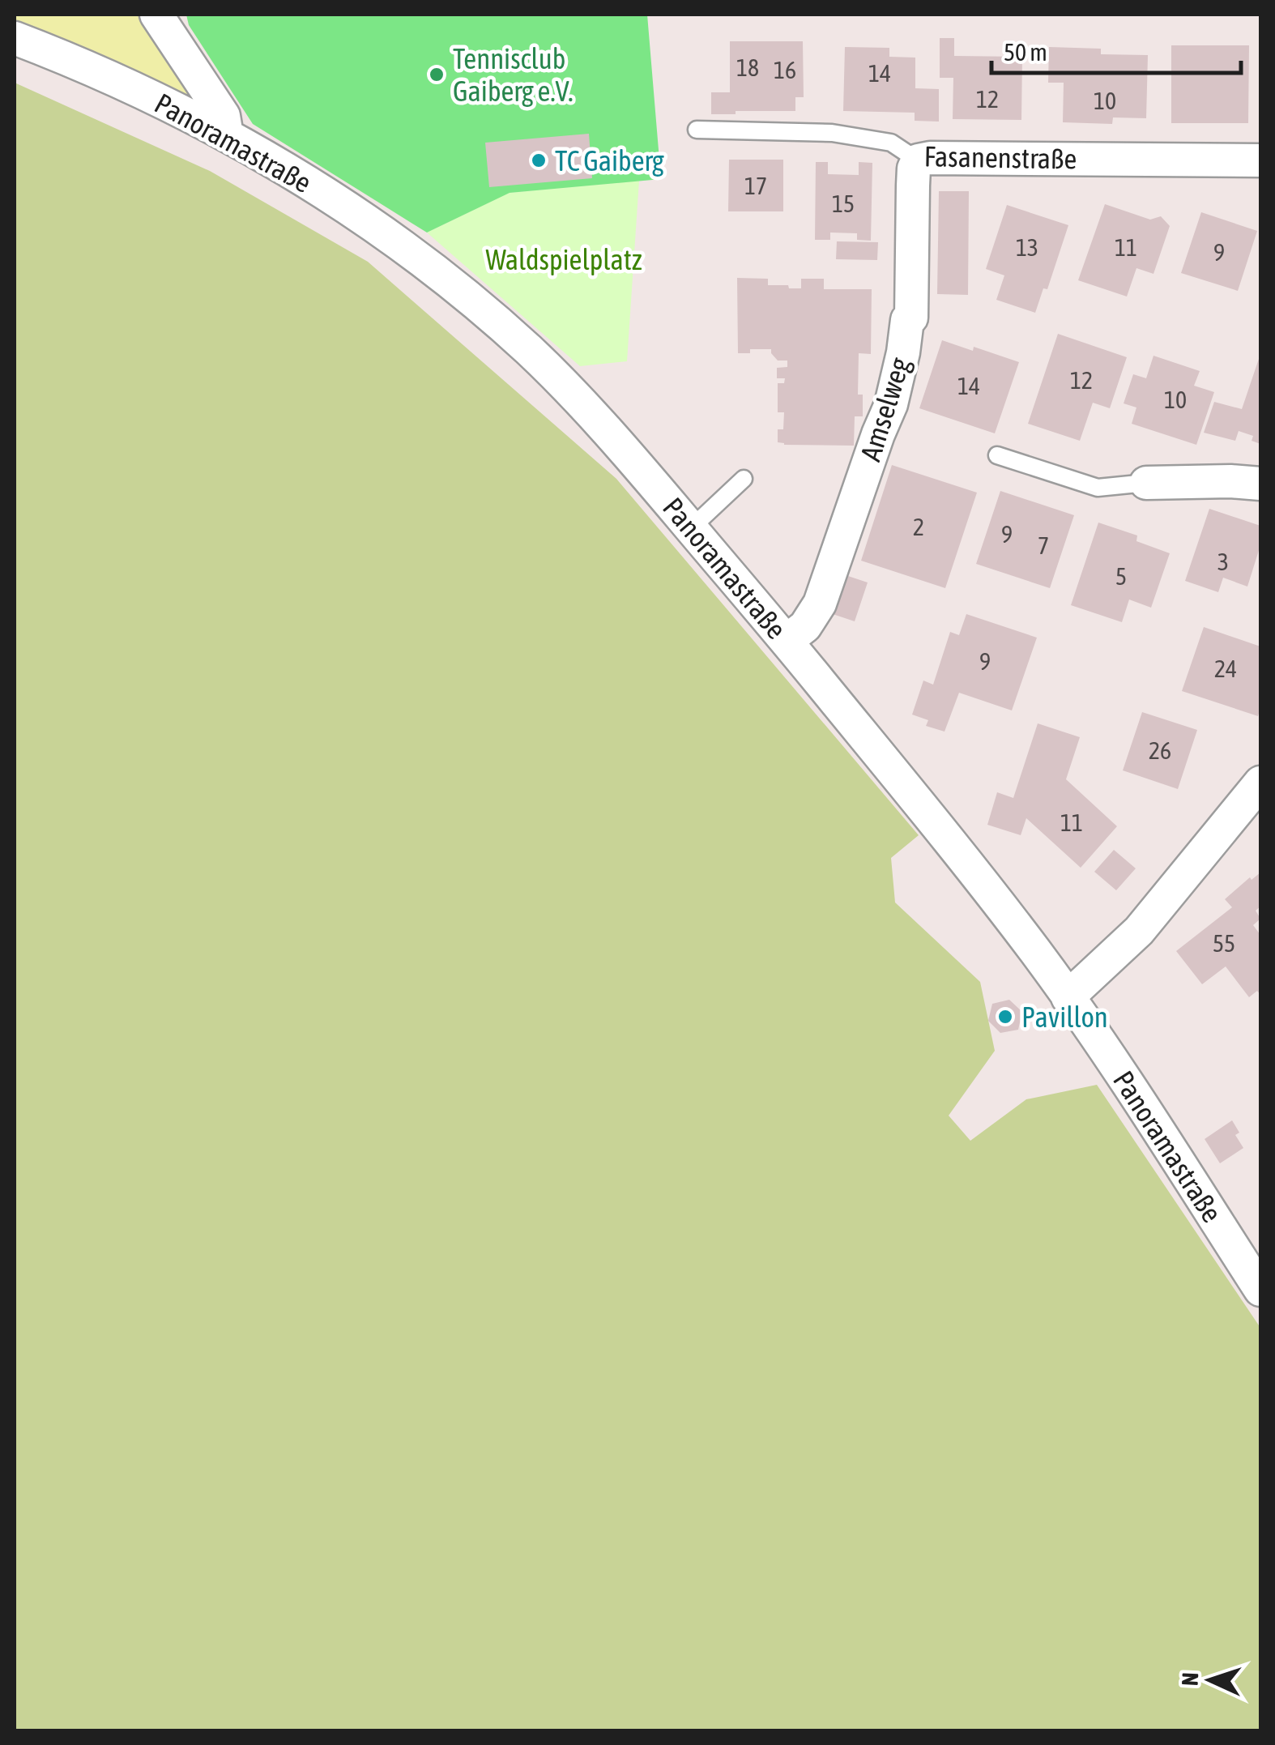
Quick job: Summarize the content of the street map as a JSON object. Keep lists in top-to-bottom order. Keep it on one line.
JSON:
{"streets":{"street":["Panoramastraße","Fasanenstraße","Amselweg"]},"crossings":[["Panoramastraße","Amselweg"],["Fasanenstraße","Amselweg"]],"parks":["Waldspielplatz"],"places":["Tennisclub Gaiberg e.V.","TC Gaiberg","Pavillon"],"house_numbers":["18","16","14","12","10","17","15","13","11","9","12","14","10","2","9","7","3","5","9","24","26","11","55"],"scale_bar":"50 m","north":"left"}
